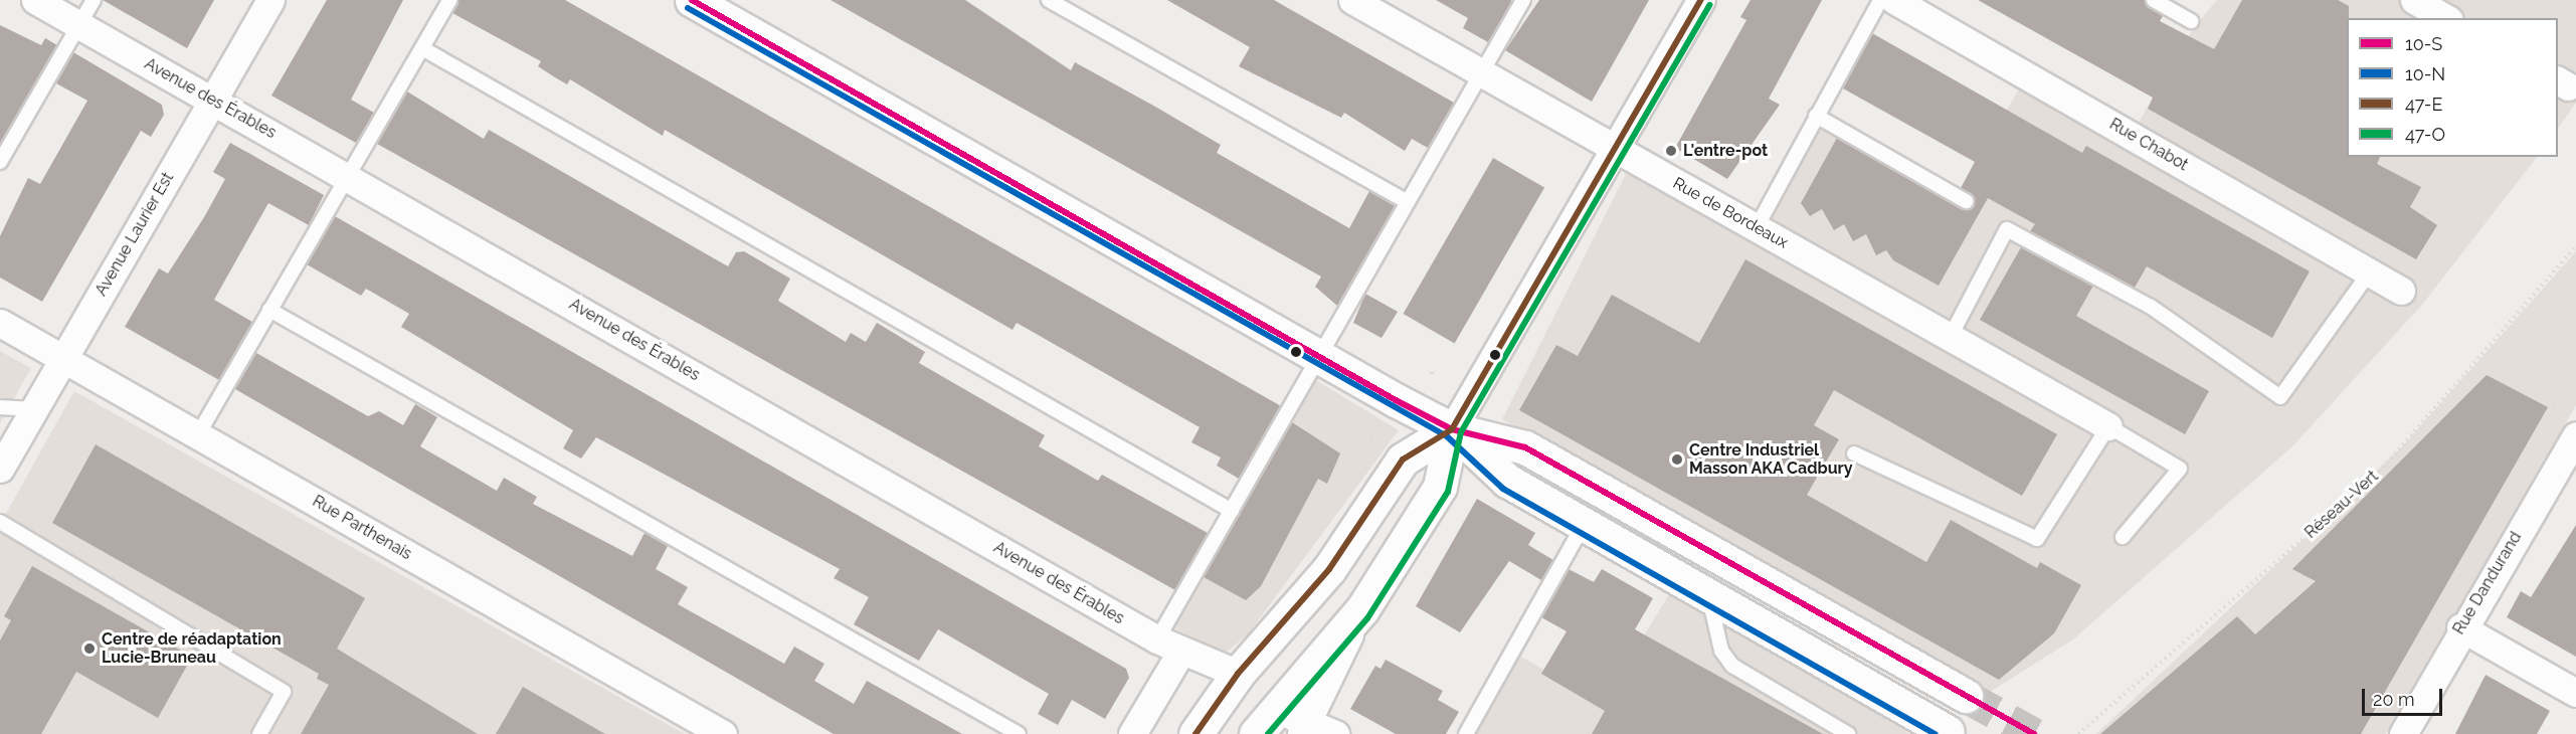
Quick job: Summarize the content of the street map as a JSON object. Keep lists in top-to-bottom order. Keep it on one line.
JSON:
{"streets":{"street":["Avenue des Érables","Rue Chabot","Rue de Bordeaux","Avenue Laurier Est","Rue Parthenais","Rue Dandurand"],"path":["Réseau-Vert"]},"crossings":[["Avenue des Érables","Avenue Laurier Est"],["Avenue Laurier Est","Rue Parthenais"]],"places":["L'entre-pot","Centre Industriel Masson AKA Cadbury","Centre de réadaptation Lucie-Bruneau"],"lines":["transit line 10-S","transit line 47-E","transit line 47-O","transit line 10-N"],"legend":["10-S","10-N","47-E","47-O"],"scale_bar":"20 m"}
